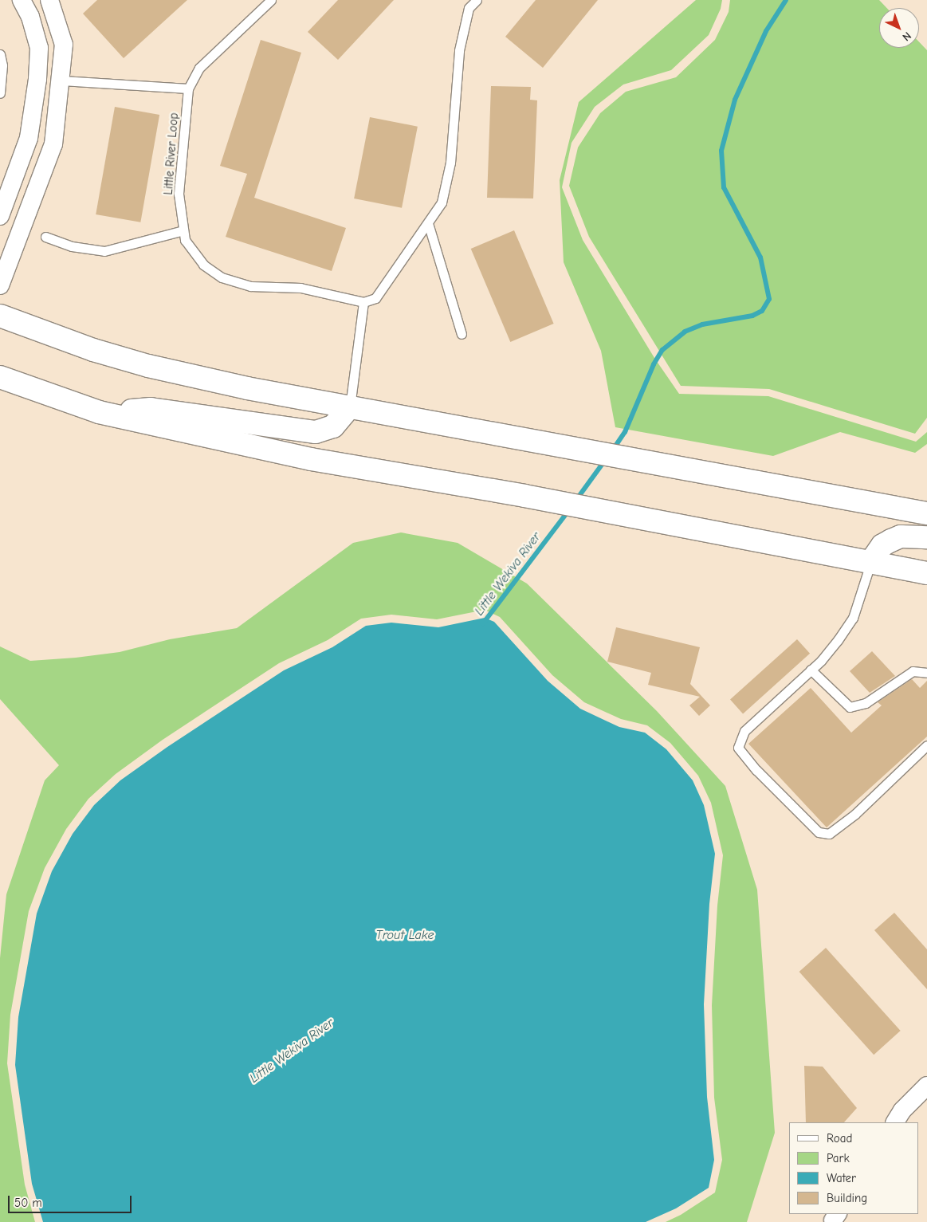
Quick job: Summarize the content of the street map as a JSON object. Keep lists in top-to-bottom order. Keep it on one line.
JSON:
{"streets":{"lane":["Little River Loop"]},"water":["Little Wekiva River","Trout Lake"],"legend":["Road","Park","Water","Building"],"scale_bar":"50 m","north":"bottom right"}
